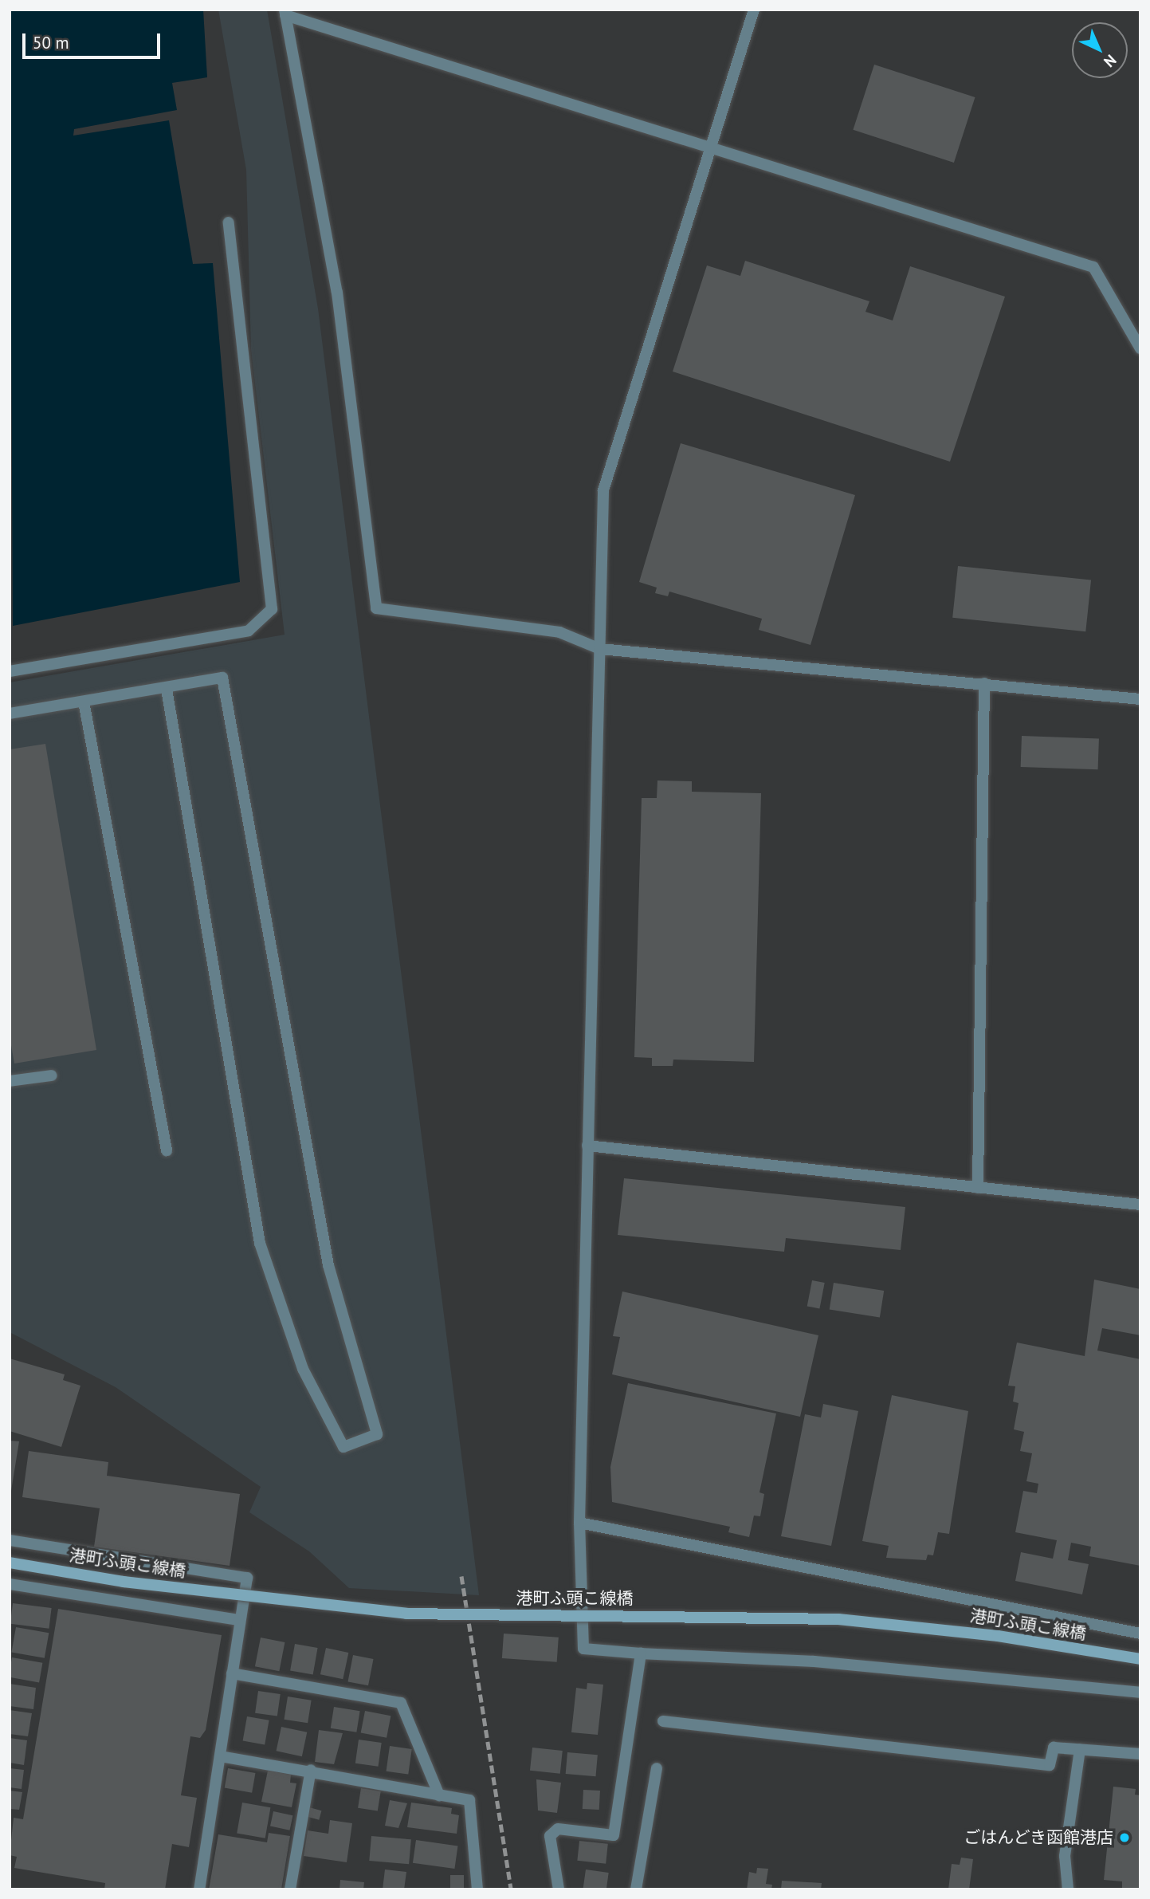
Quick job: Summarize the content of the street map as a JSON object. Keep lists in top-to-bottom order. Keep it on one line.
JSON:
{"streets":{"street":["港町ふ頭こ線橋"]},"places":["ごはんどき函館港店"],"scale_bar":"50 m","north":"bottom right"}
